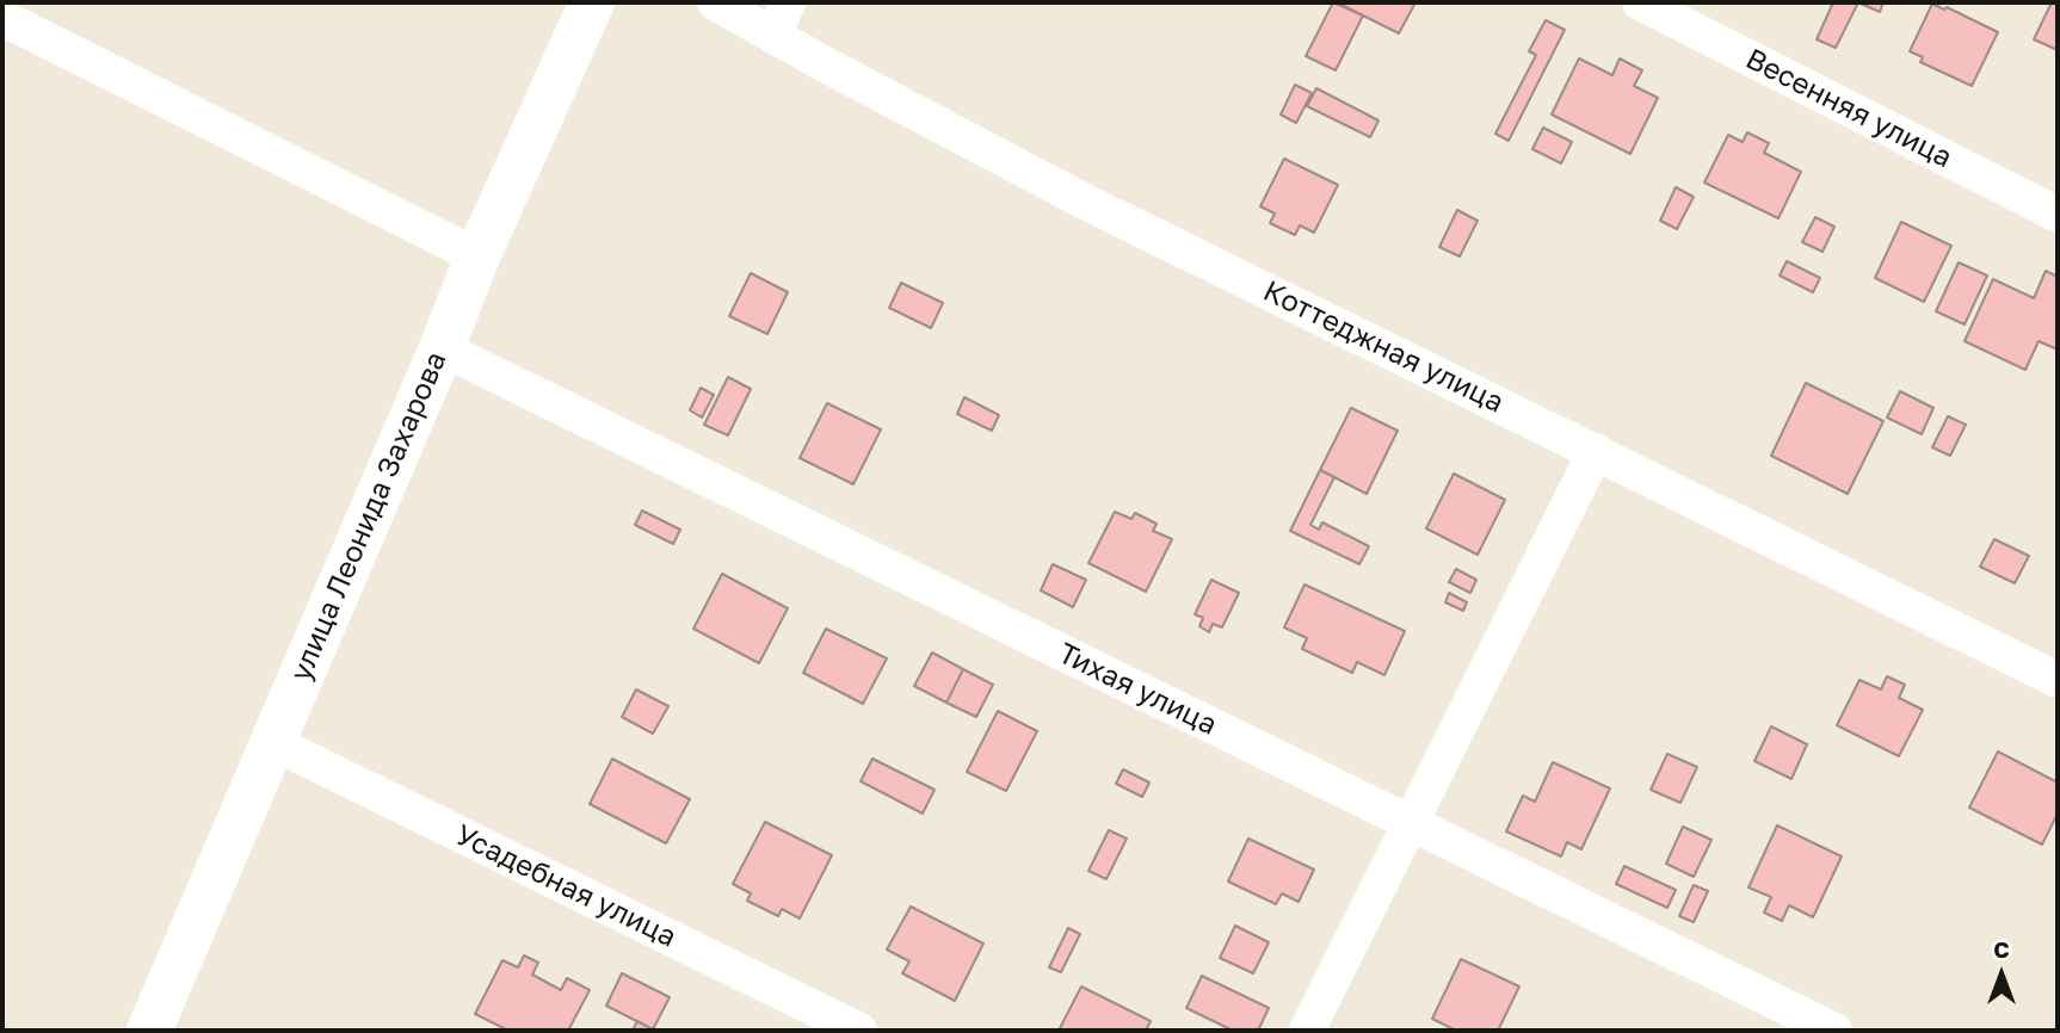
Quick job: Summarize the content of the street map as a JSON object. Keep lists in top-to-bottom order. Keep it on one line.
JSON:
{"streets":{"main road":["улица Леонида Захарова"],"street":["Весенняя улица","Коттеджная улица","Тихая улица","Усадебная улица"]},"crossings":[["улица Леонида Захарова","Тихая улица"],["улица Леонида Захарова","Усадебная улица"]],"north":"top"}
